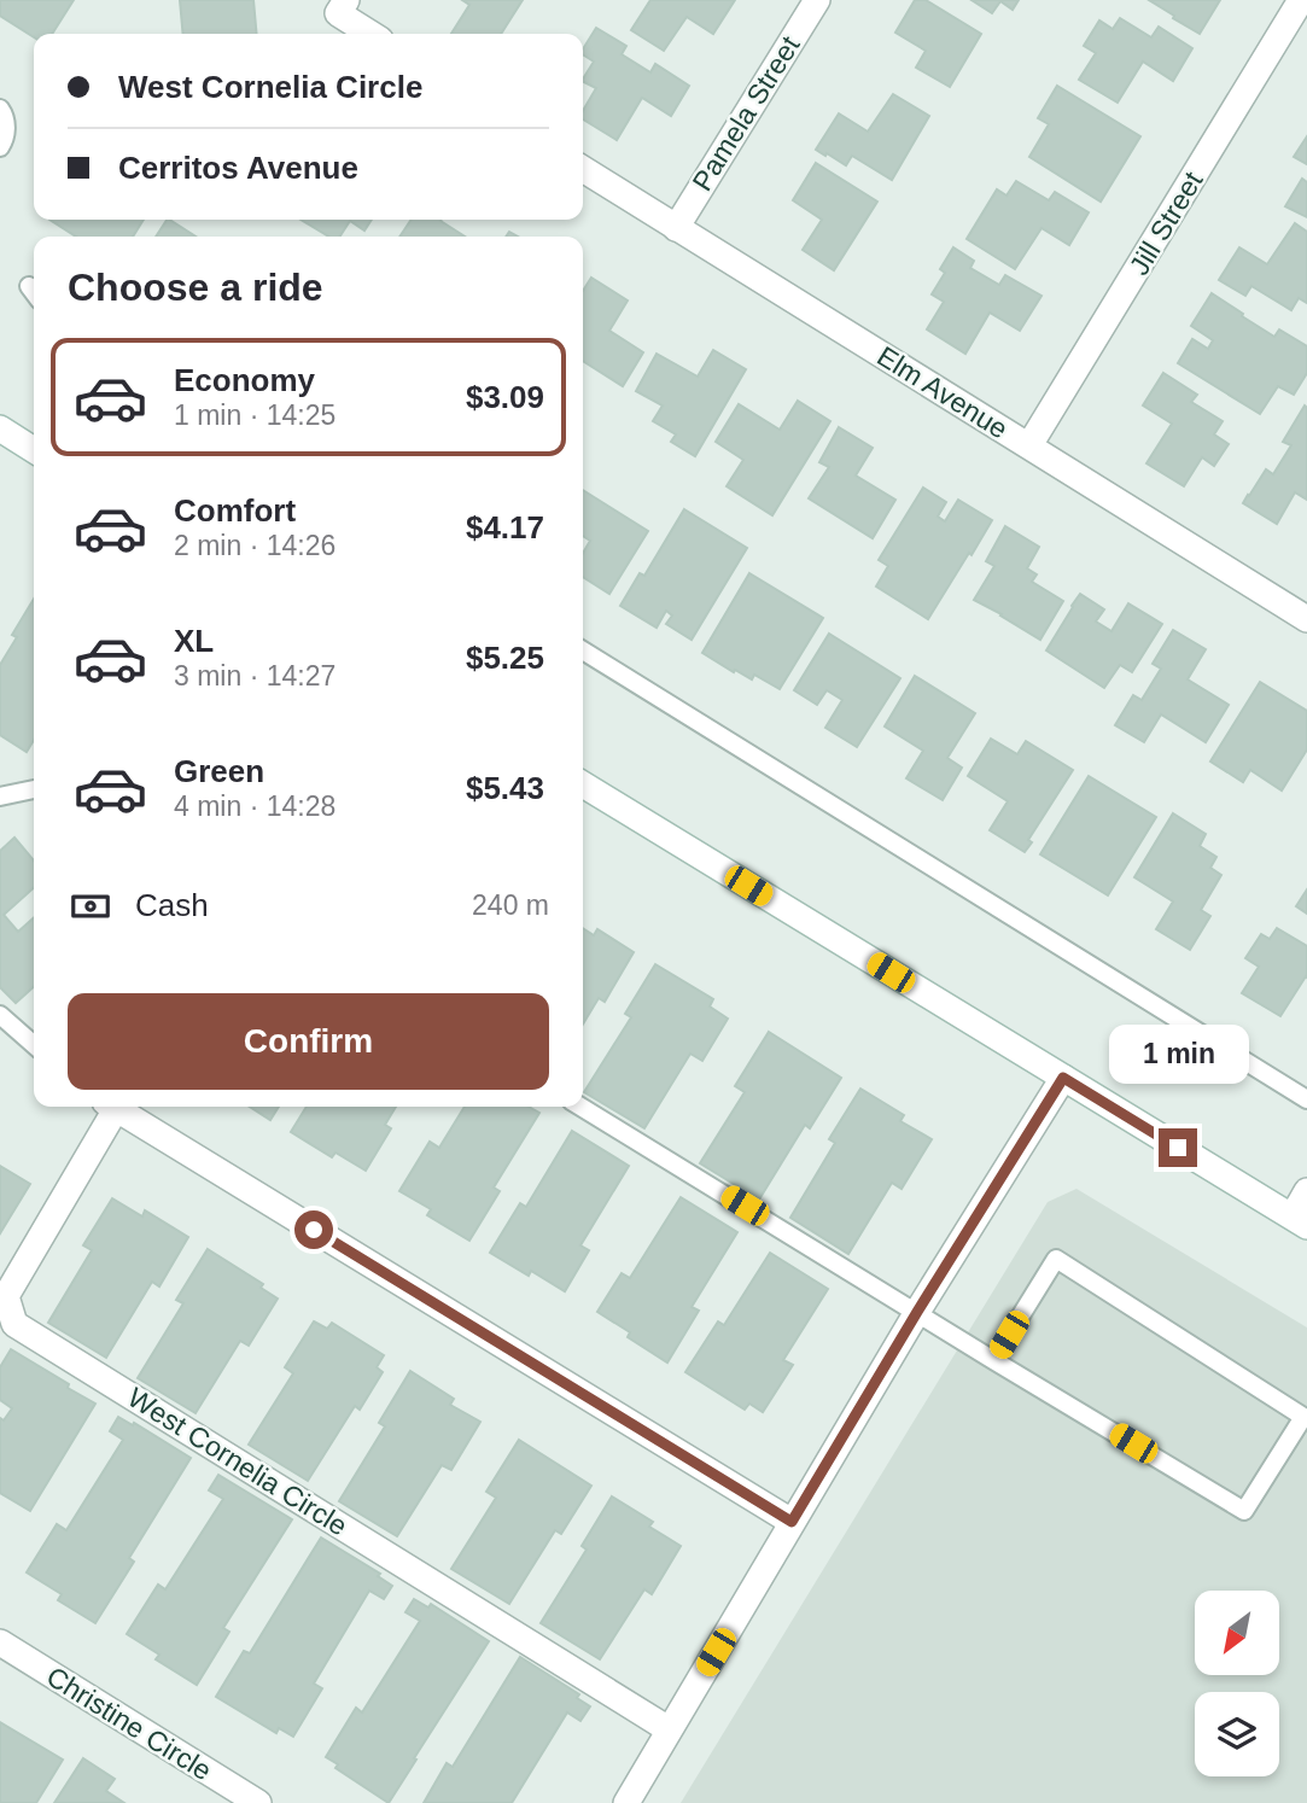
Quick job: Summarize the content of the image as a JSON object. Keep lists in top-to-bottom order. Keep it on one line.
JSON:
{"streets":{"street":["Pamela Street","Jill Street","Elm Avenue","West Cornelia Circle","Christine Circle"]},"crossings":[["Pamela Street","Elm Avenue"],["Jill Street","Elm Avenue"]],"north":"bottom left","page":{"banner":["West Cornelia Circle","Cerritos Avenue"],"heading":"Choose a ride","list":[{"name":"Economy","note":"1 min · 14:25","value":"$3.09"},{"name":"Comfort","note":"2 min · 14:26","value":"$4.17"},{"name":"XL","note":"3 min · 14:27","value":"$5.25"},{"name":"Green","note":"4 min · 14:28","value":"$5.43"}],"pay":["Cash","240 m"],"buttons":"Confirm","bubble":"1 min"}}
